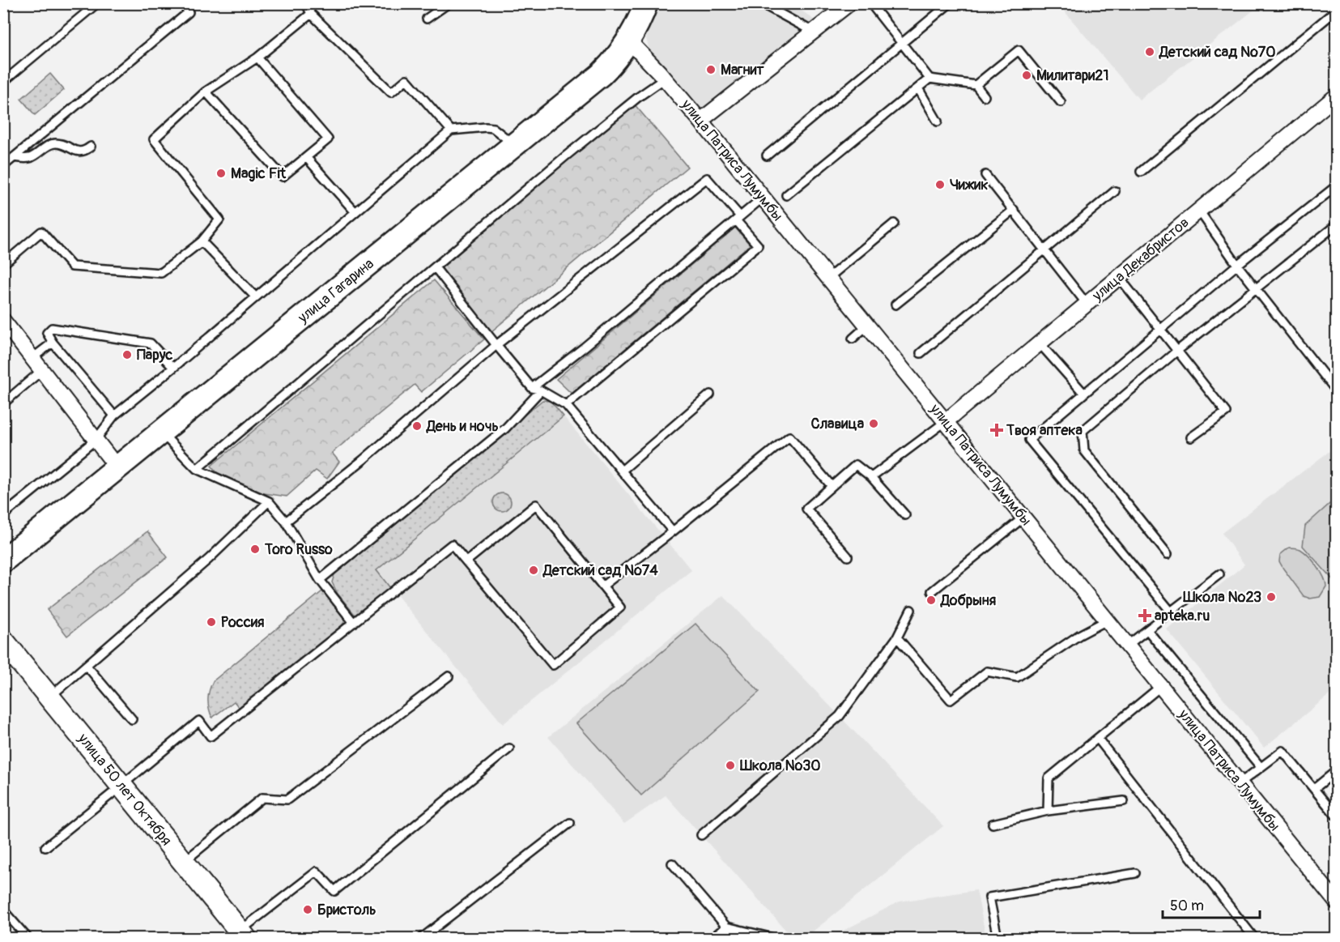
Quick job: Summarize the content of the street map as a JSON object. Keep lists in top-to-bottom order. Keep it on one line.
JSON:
{"streets":{"main road":["улица Гагарина"],"street":["улица Патриса Лумумбы","улица Декабристов","улица 50 лет Октября"]},"crossings":[["улица Патриса Лумумбы","улица Декабристов"],["улица Патриса Лумумбы","улица Гагарина"]],"places":{"other":["Детский сад №70","Магнит","Милитари21","Magic Fit","Чижик","Парус","Славица","День и ночь","Toro Russo","Детский сад №74","Школа №23","Добрыня","Россия","Школа №30","Бристоль"],"health":["Твоя аптека","apteka.ru"]},"scale_bar":"50 m"}
